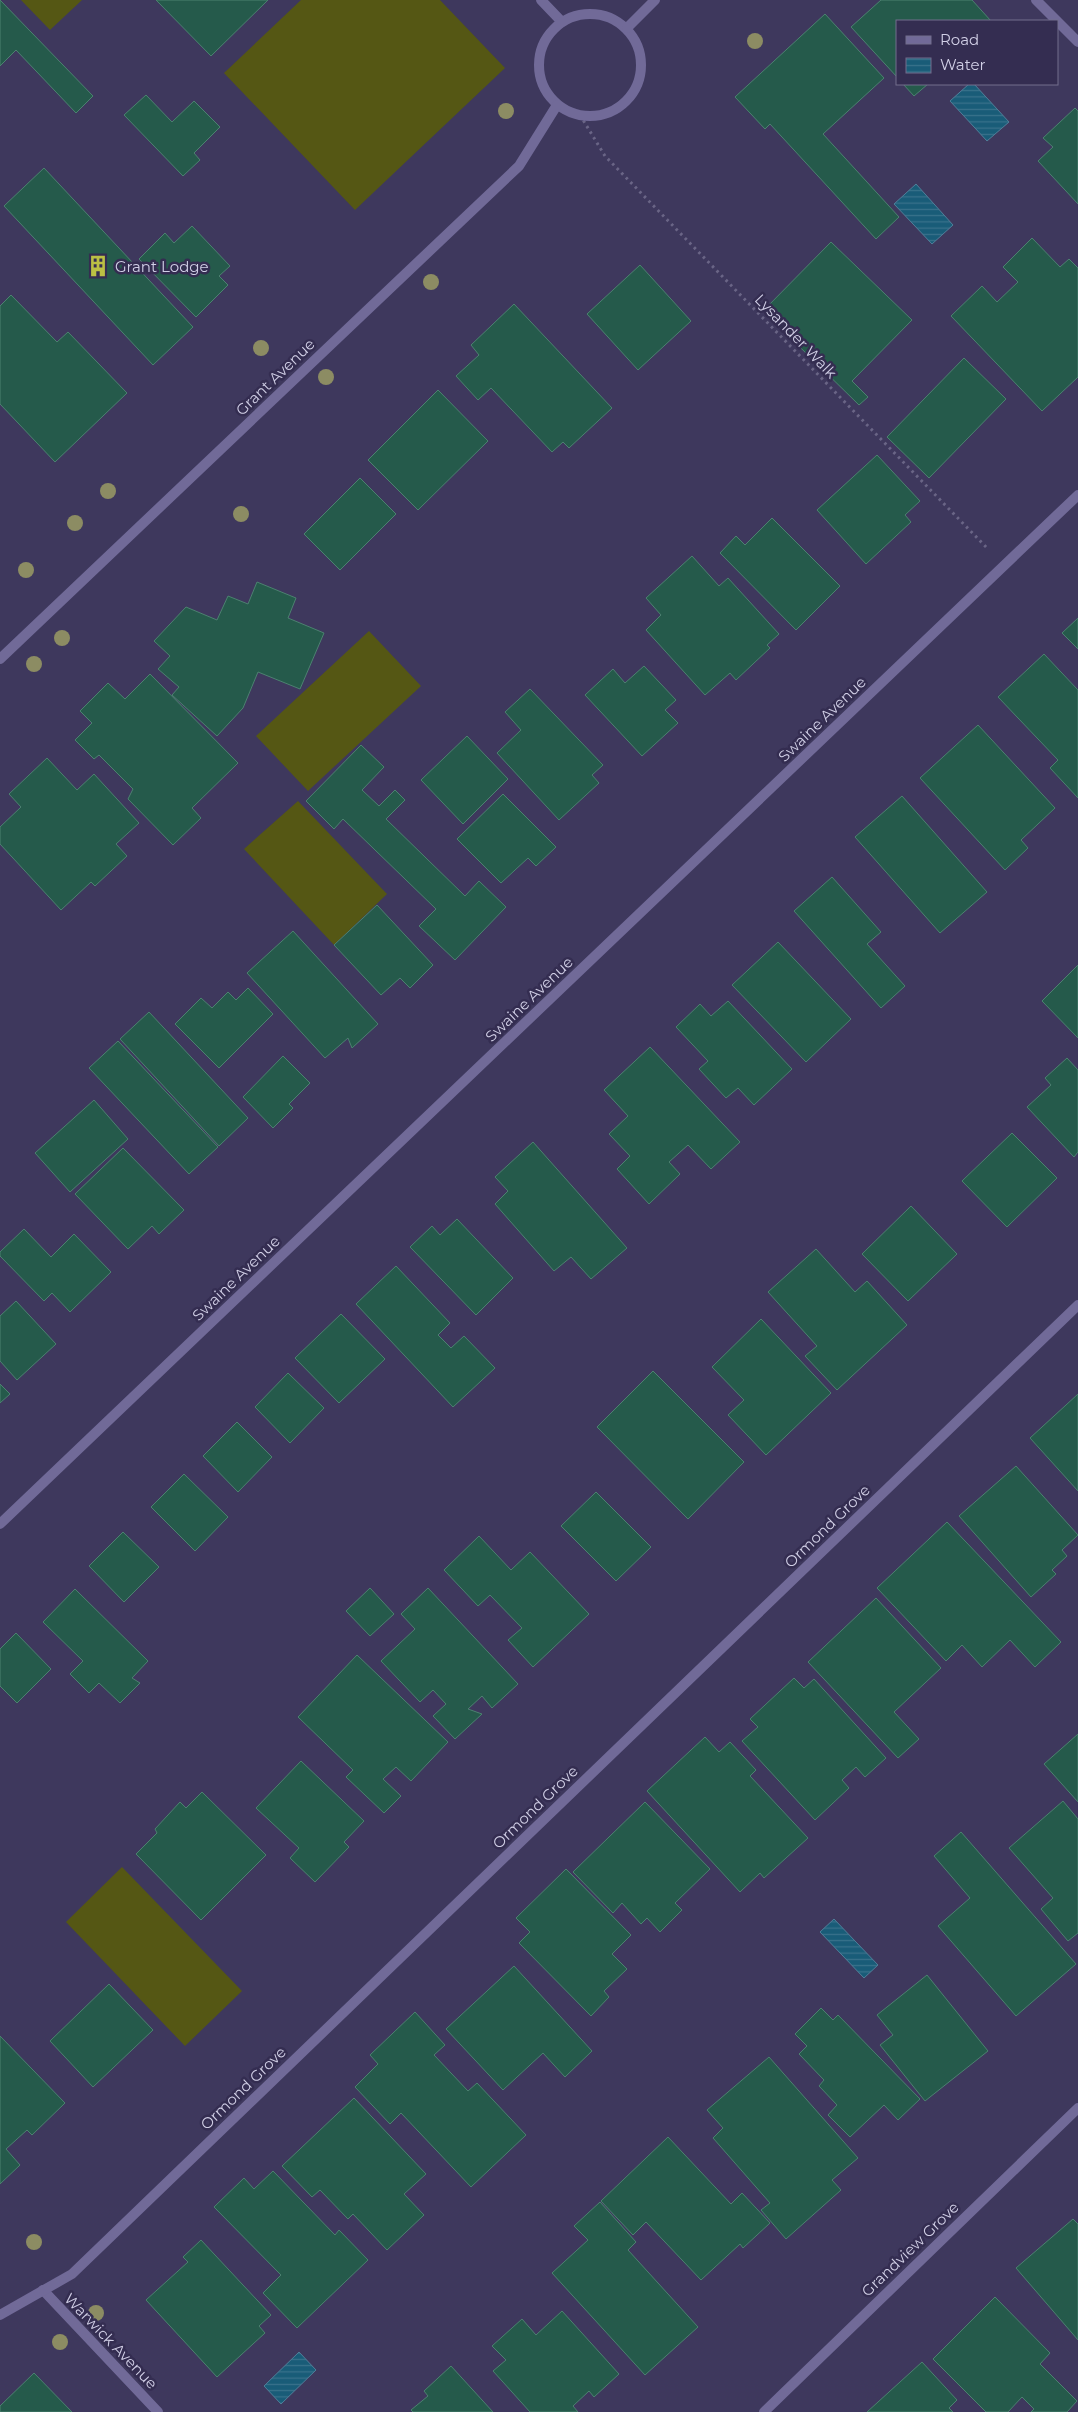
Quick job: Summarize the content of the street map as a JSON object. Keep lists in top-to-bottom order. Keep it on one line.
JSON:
{"streets":{"street":["Grant Avenue","Swaine Avenue","Ormond Grove","Grandview Grove","Warwick Avenue"],"path":["Lysander Walk"]},"crossings":[["Lysander Walk","Grant Avenue"],["Lysander Walk","Swaine Avenue"],["Ormond Grove","Warwick Avenue"]],"places":{"building":["Grant Lodge"]},"legend":["Road","Water"]}
